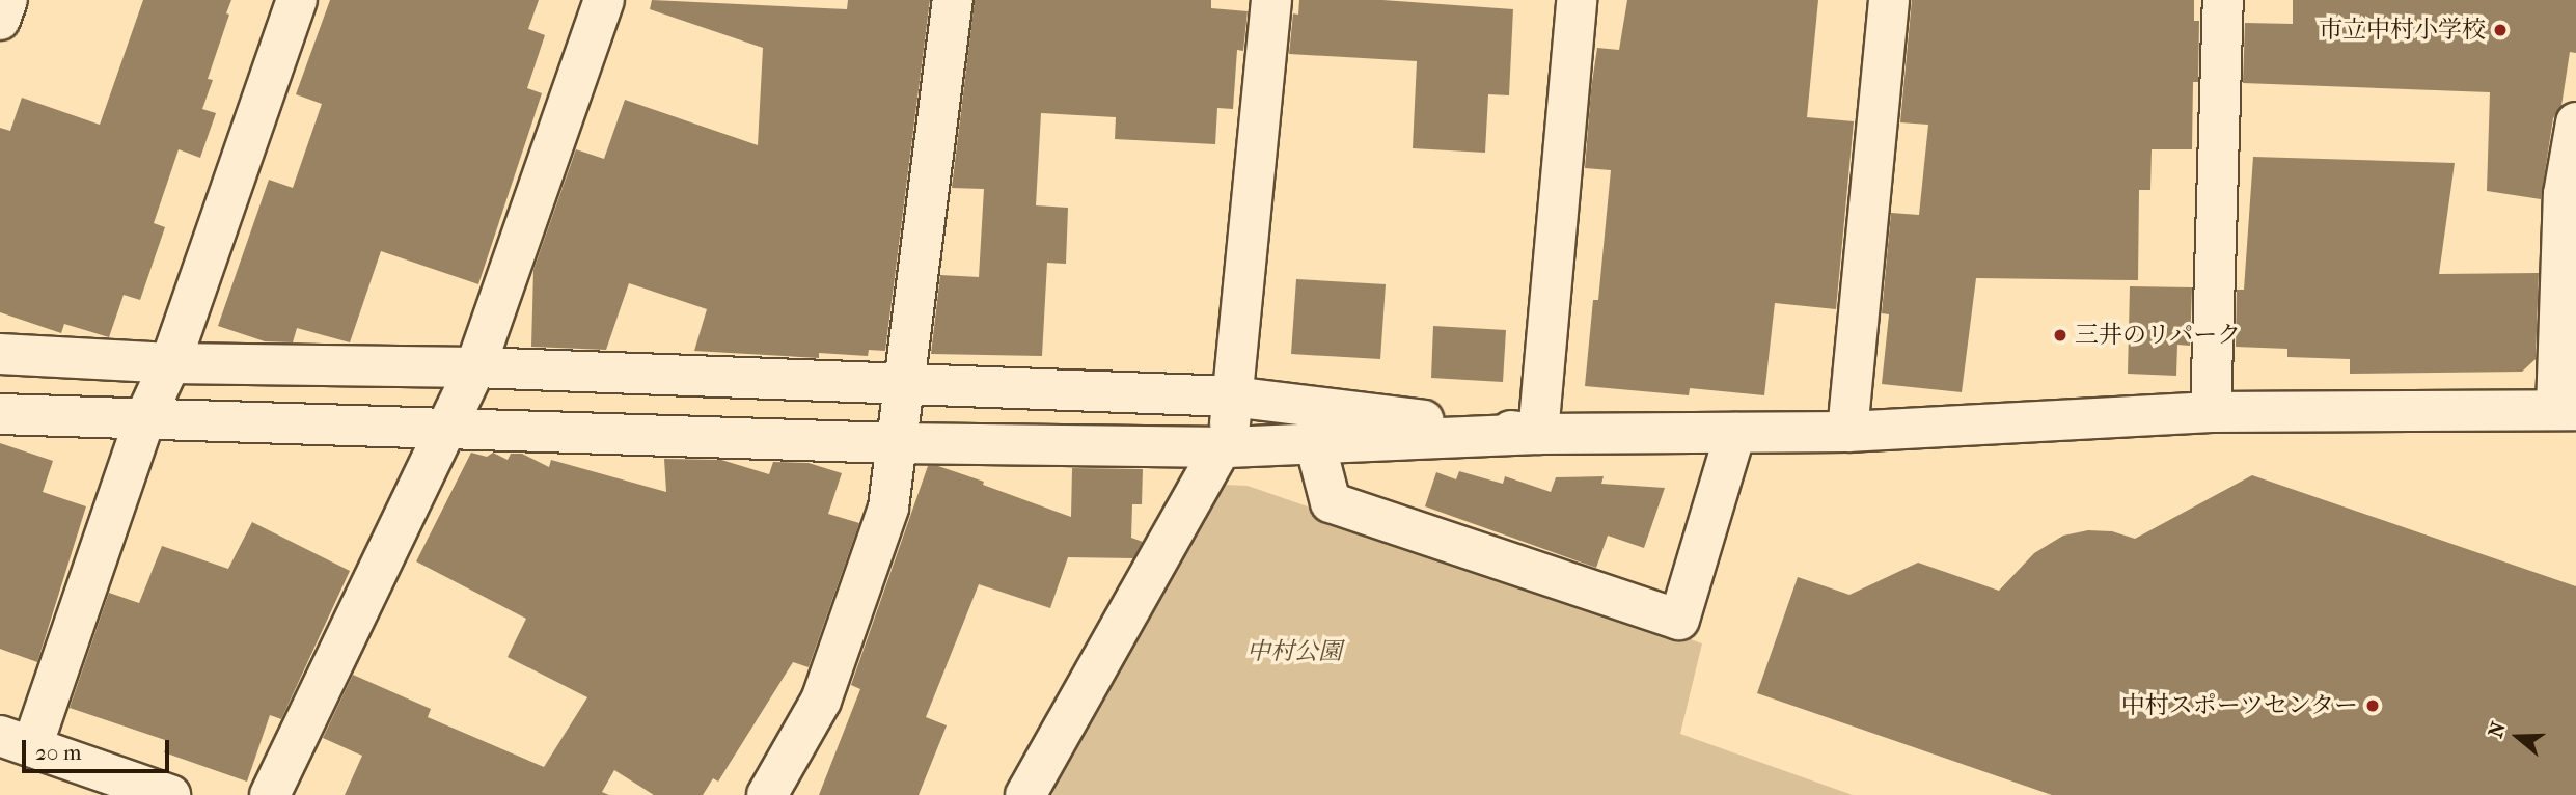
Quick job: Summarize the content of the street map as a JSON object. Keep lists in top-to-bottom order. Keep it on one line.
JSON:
{"parks":["中村公園"],"places":["市立中村小学校","三井のリパーク","中村スポーツセンター"],"scale_bar":"20 m","north":"left"}
